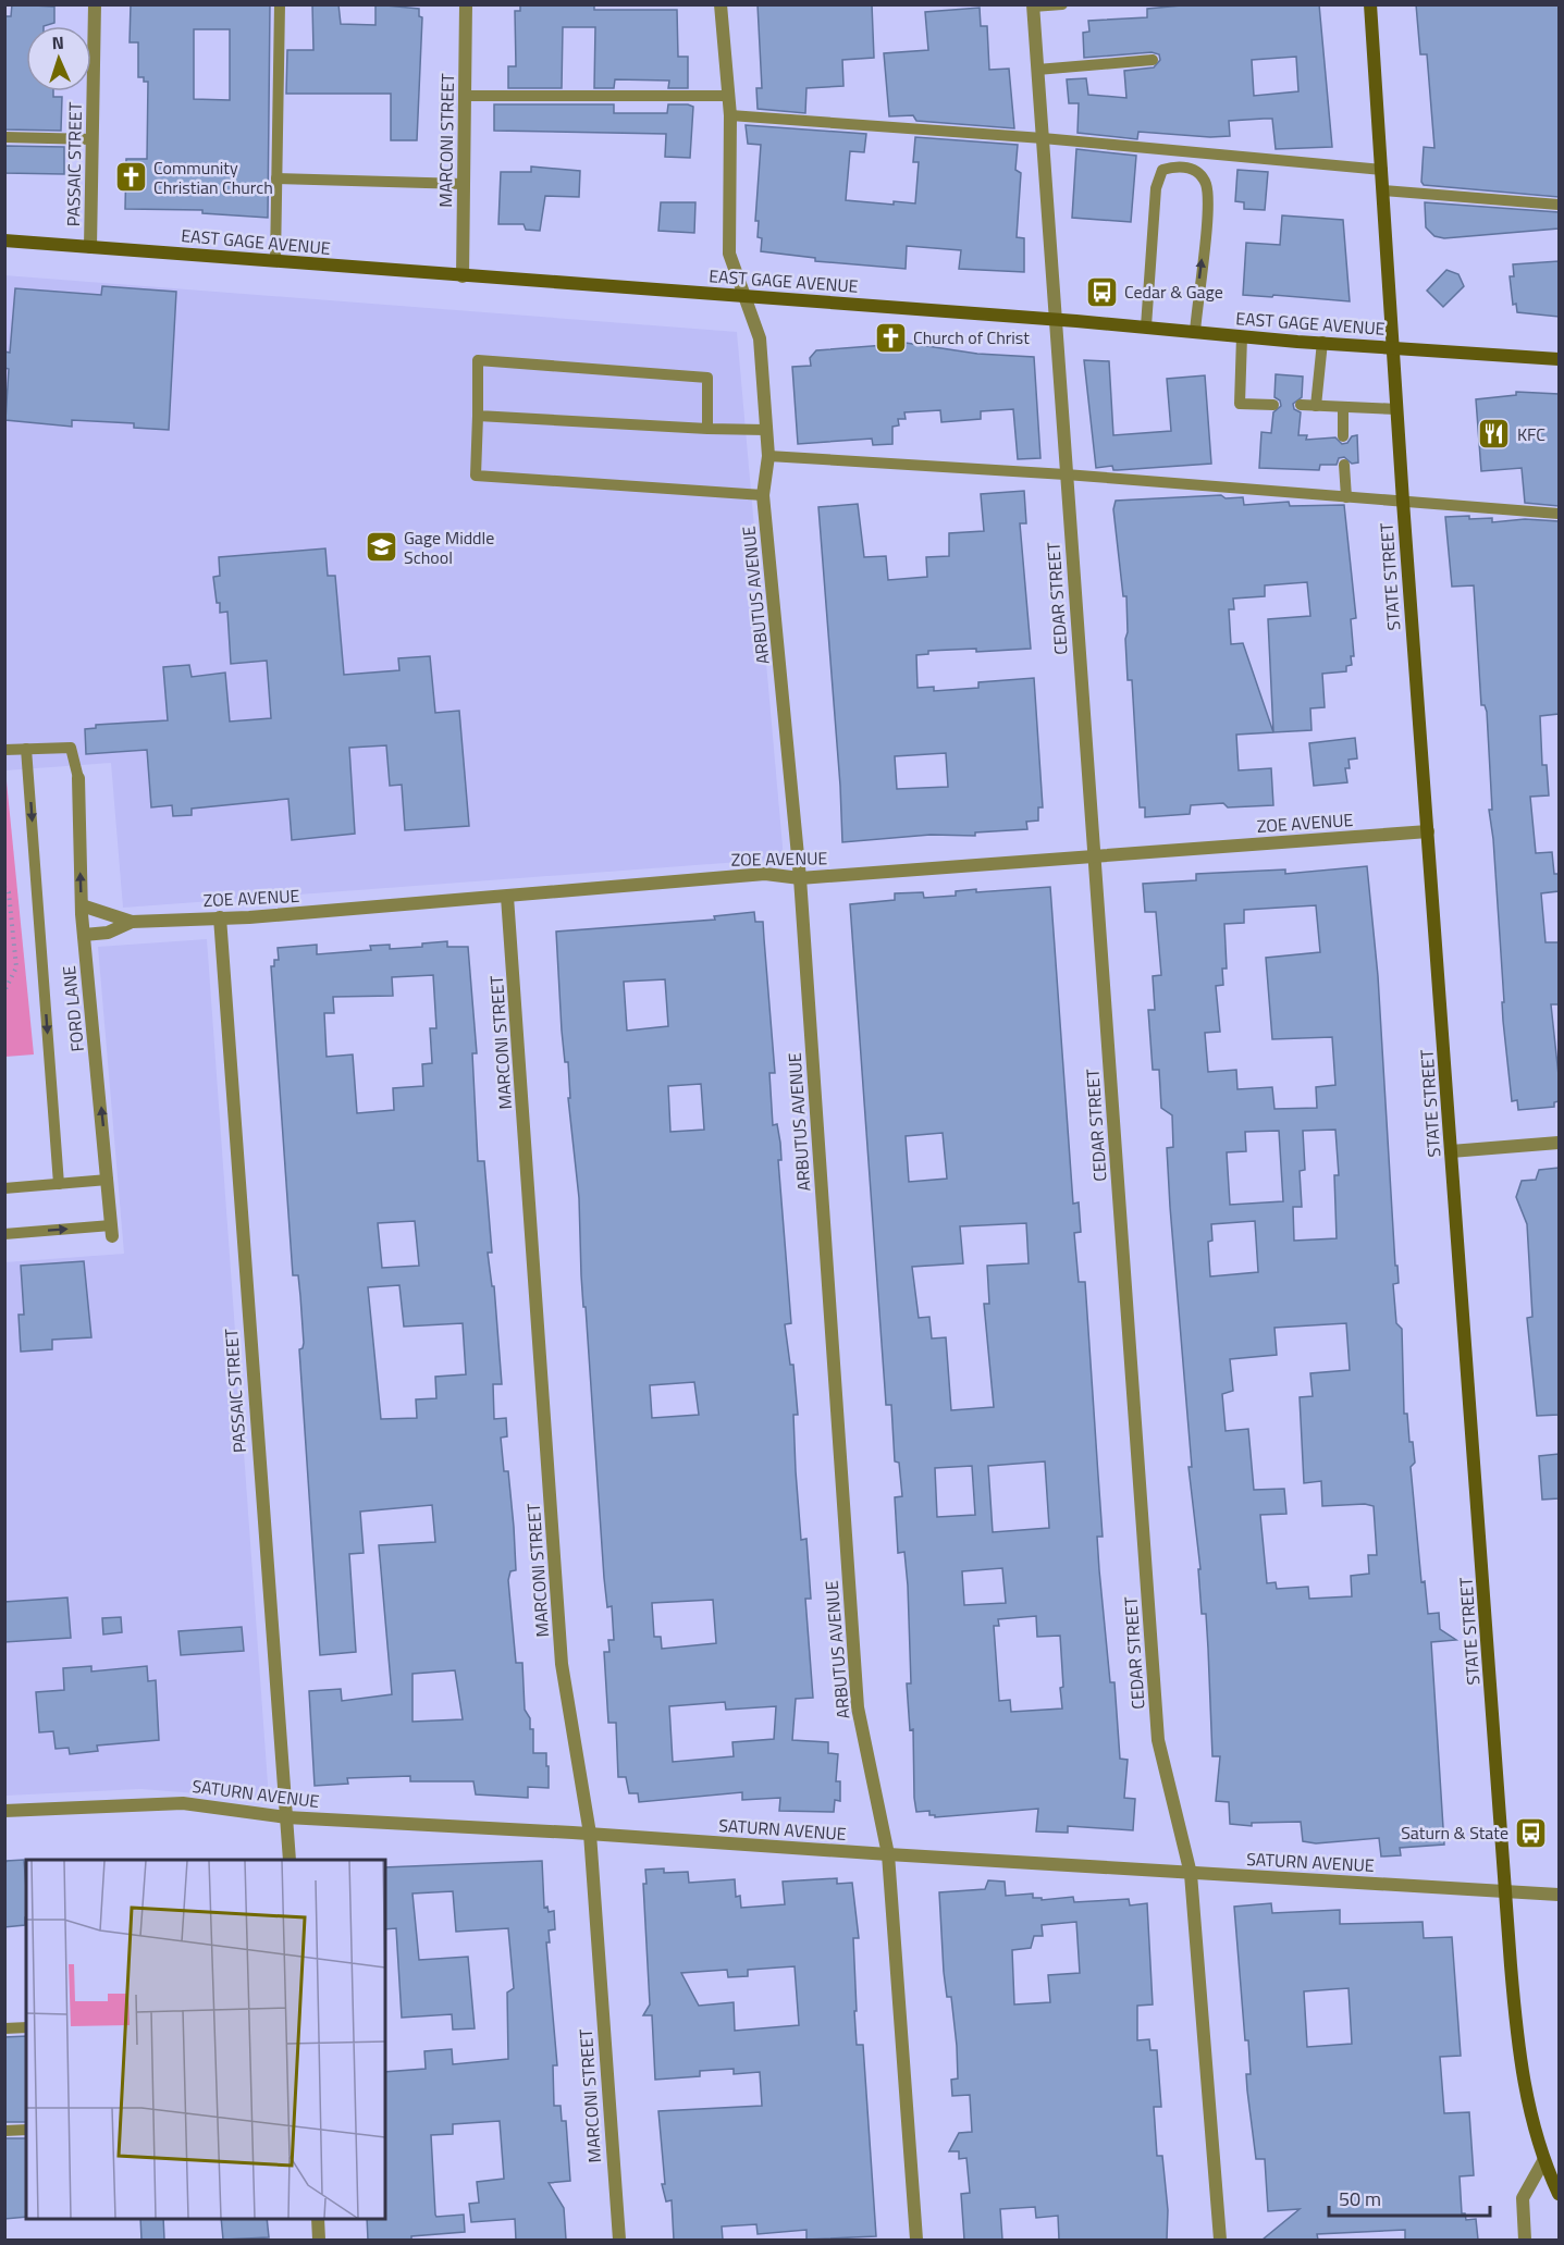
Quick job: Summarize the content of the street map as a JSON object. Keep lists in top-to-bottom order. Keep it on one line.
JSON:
{"streets":{"main road":["EAST GAGE AVENUE","STATE STREET"],"street":["MARCONI STREET","PASSAIC STREET","ARBUTUS AVENUE","CEDAR STREET","ZOE AVENUE","FORD LANE","SATURN AVENUE"]},"crossings":[["MARCONI STREET","EAST GAGE AVENUE"],["MARCONI STREET","ZOE AVENUE"],["MARCONI STREET","SATURN AVENUE"],["PASSAIC STREET","EAST GAGE AVENUE"],["PASSAIC STREET","ZOE AVENUE"],["PASSAIC STREET","SATURN AVENUE"],["EAST GAGE AVENUE","STATE STREET"],["EAST GAGE AVENUE","ARBUTUS AVENUE"],["EAST GAGE AVENUE","CEDAR STREET"],["STATE STREET","ZOE AVENUE"],["STATE STREET","SATURN AVENUE"],["ARBUTUS AVENUE","ZOE AVENUE"],["ARBUTUS AVENUE","SATURN AVENUE"],["CEDAR STREET","ZOE AVENUE"],["CEDAR STREET","SATURN AVENUE"],["ZOE AVENUE","FORD LANE"]],"one_way":["FORD LANE"],"places":{"church":["Community Christian Church","Church of Christ"],"bus stop":["Cedar & Gage","Saturn & State"],"restaurant":["KFC"],"school or university":["Gage Middle School"]},"scale_bar":"50 m","north":"top"}
